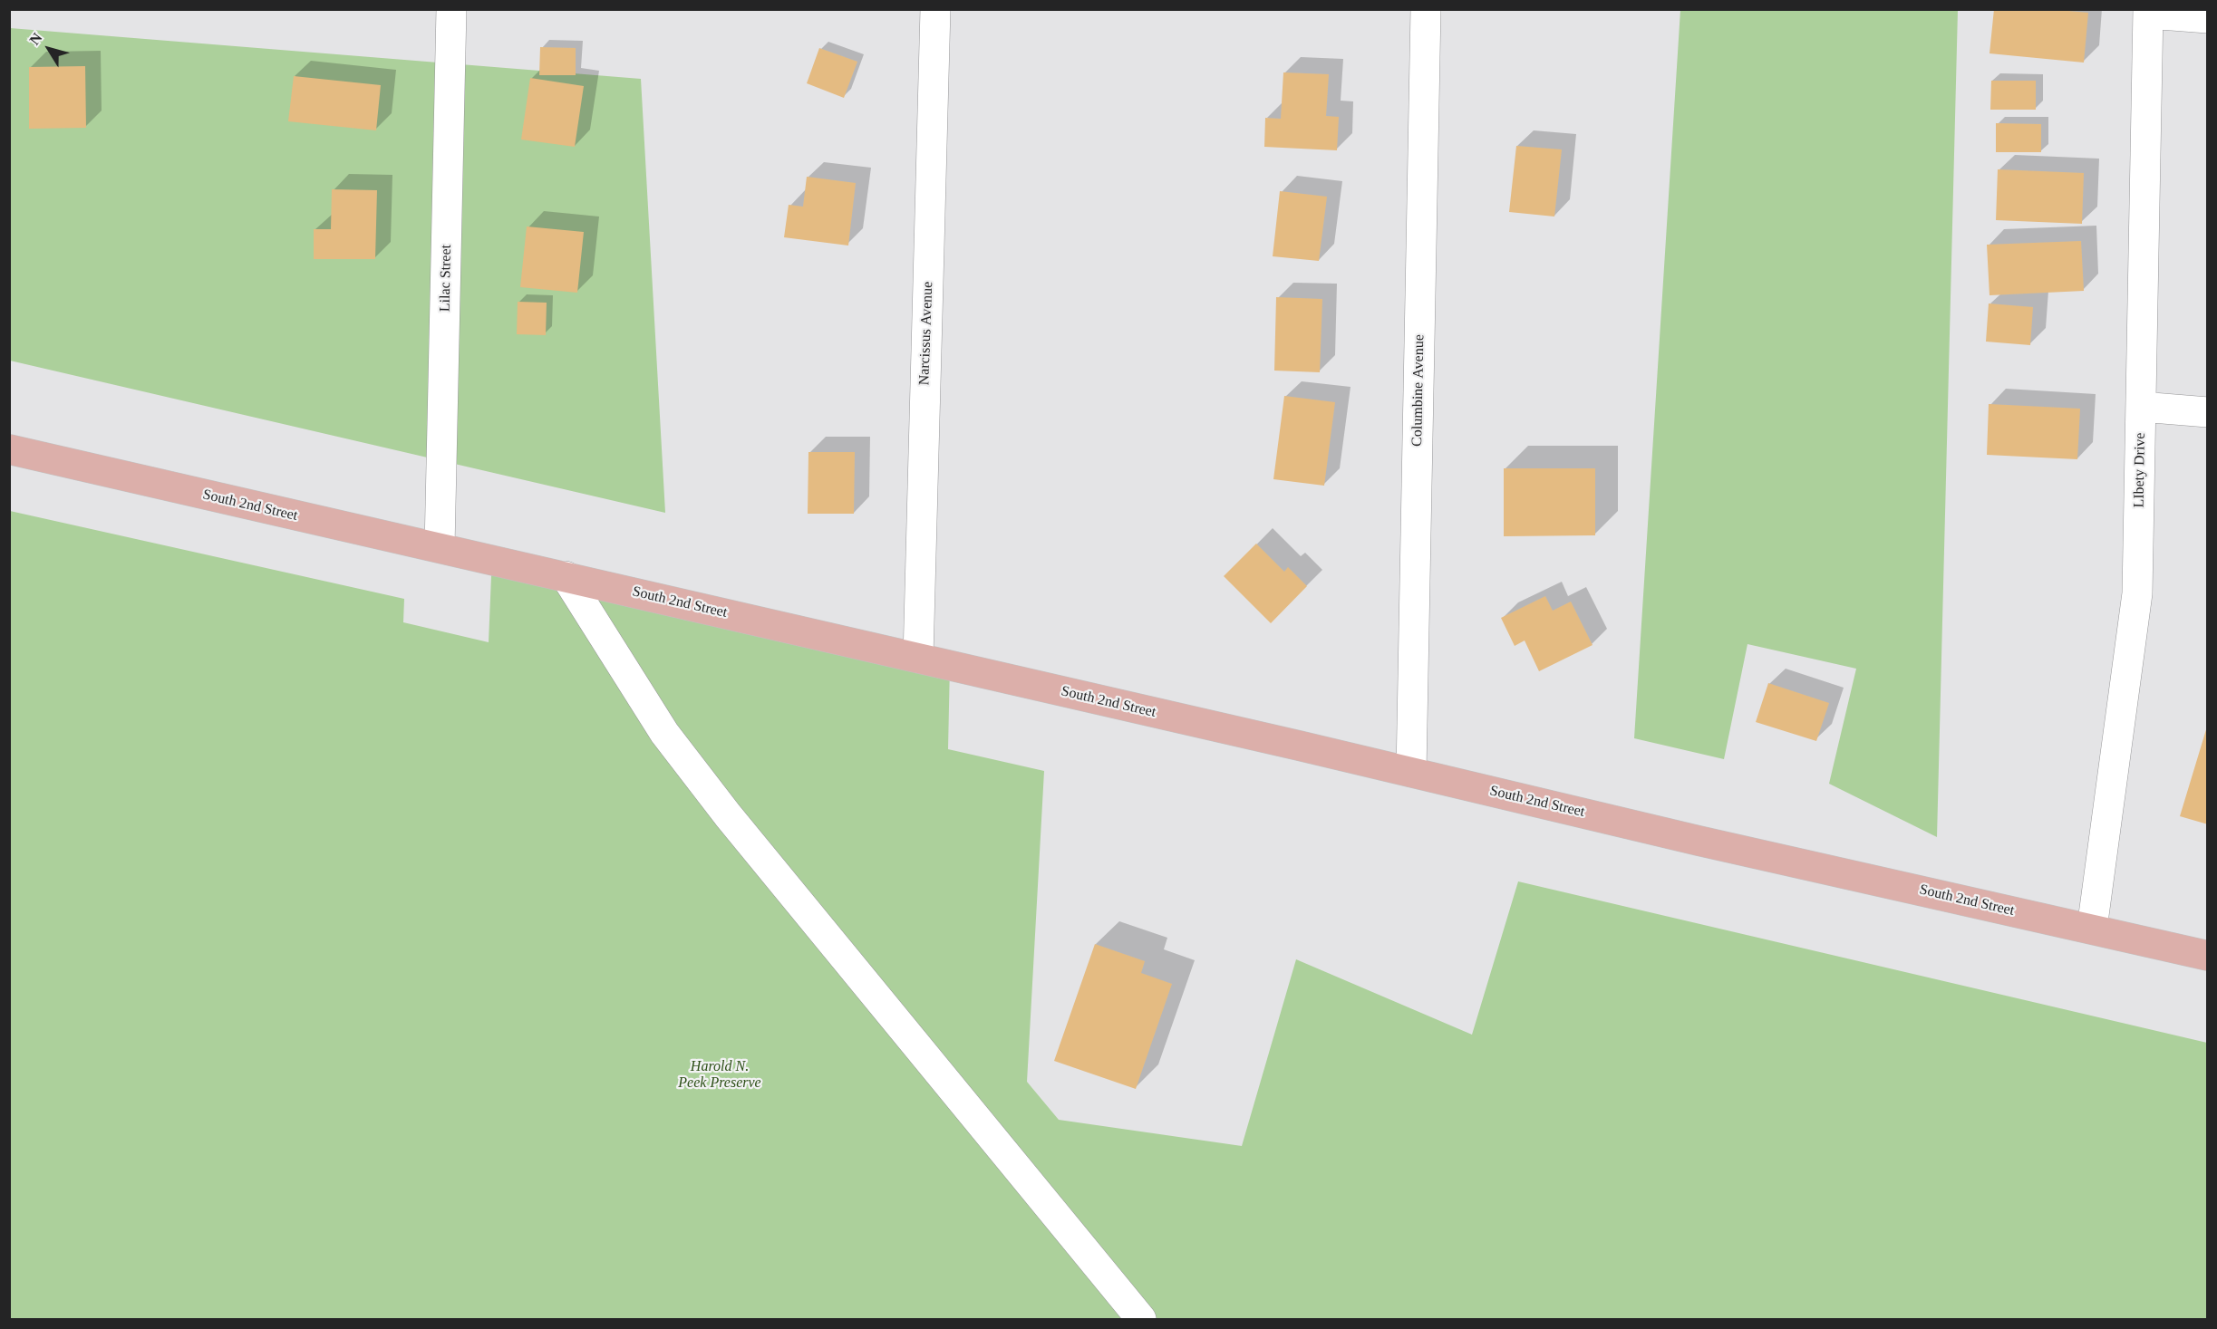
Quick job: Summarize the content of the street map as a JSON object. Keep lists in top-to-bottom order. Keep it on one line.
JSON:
{"streets":{"main road":["South 2nd Street"],"street":["Lilac Street","Narcissus Avenue","Columbine Avenue","LIbety Drive"]},"crossings":[["Lilac Street","South 2nd Street"],["Narcissus Avenue","South 2nd Street"],["Columbine Avenue","South 2nd Street"],["LIbety Drive","South 2nd Street"]],"parks":["Harold N. Peek Preserve"],"north":"top left"}
